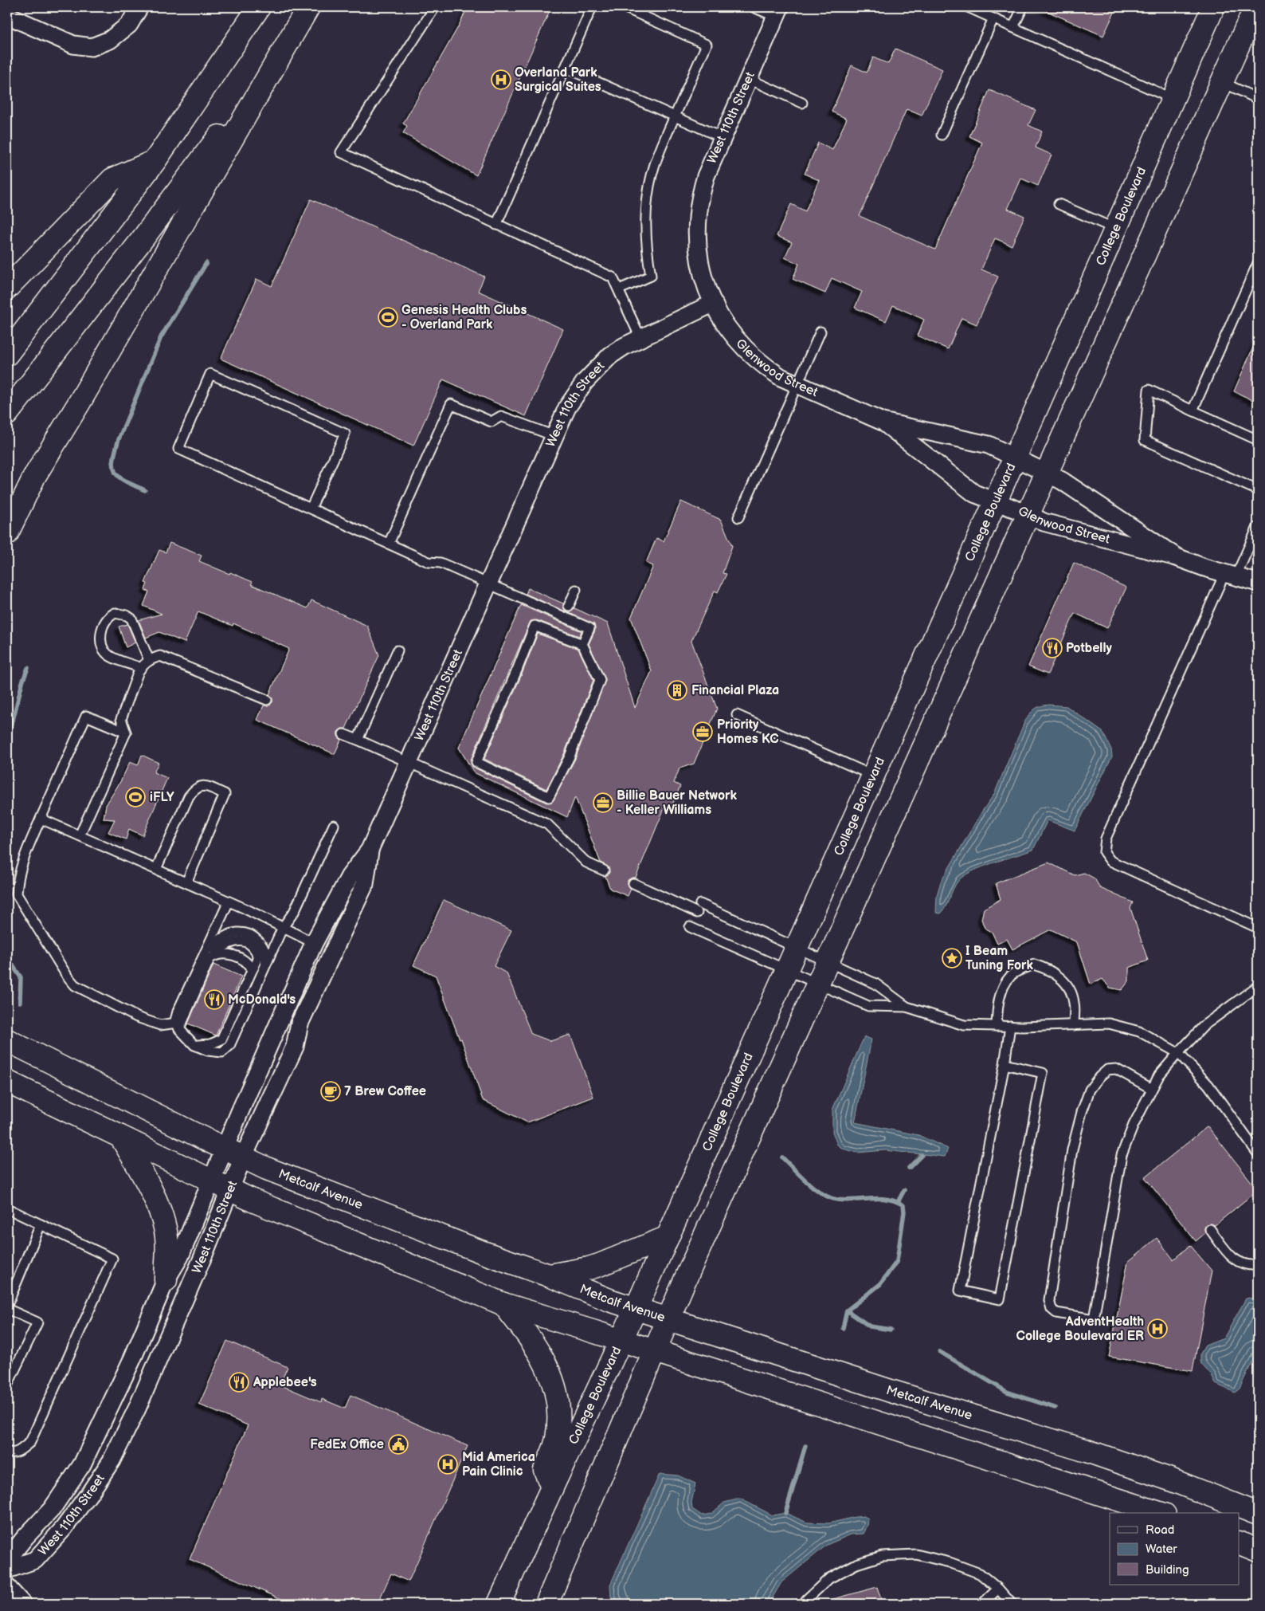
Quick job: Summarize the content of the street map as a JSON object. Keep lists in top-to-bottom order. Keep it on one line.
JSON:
{"streets":{"main road":["College Boulevard","Metcalf Avenue"],"street":["West 110th Street","Glenwood Street"]},"crossings":[["West 110th Street","Glenwood Street"],["West 110th Street","Metcalf Avenue"],["College Boulevard","Glenwood Street"],["College Boulevard","Metcalf Avenue"]],"places":{"hospital":["Overland Park Surgical Suites","AdventHealth College Boulevard ER","Mid America Pain Clinic"],"sports":["Genesis Health Clubs - Overland Park","iFLY"],"restaurant":["Potbelly","McDonald's","Applebee's"],"building":["Financial Plaza"],"office":["Priority Homes KC","Billie Bauer Network - Keller Williams"],"place":["I Beam Tuning Fork"],"cafe":["7 Brew Coffee"],"public building":["FedEx Office"]},"legend":["Road","Water","Building"]}
